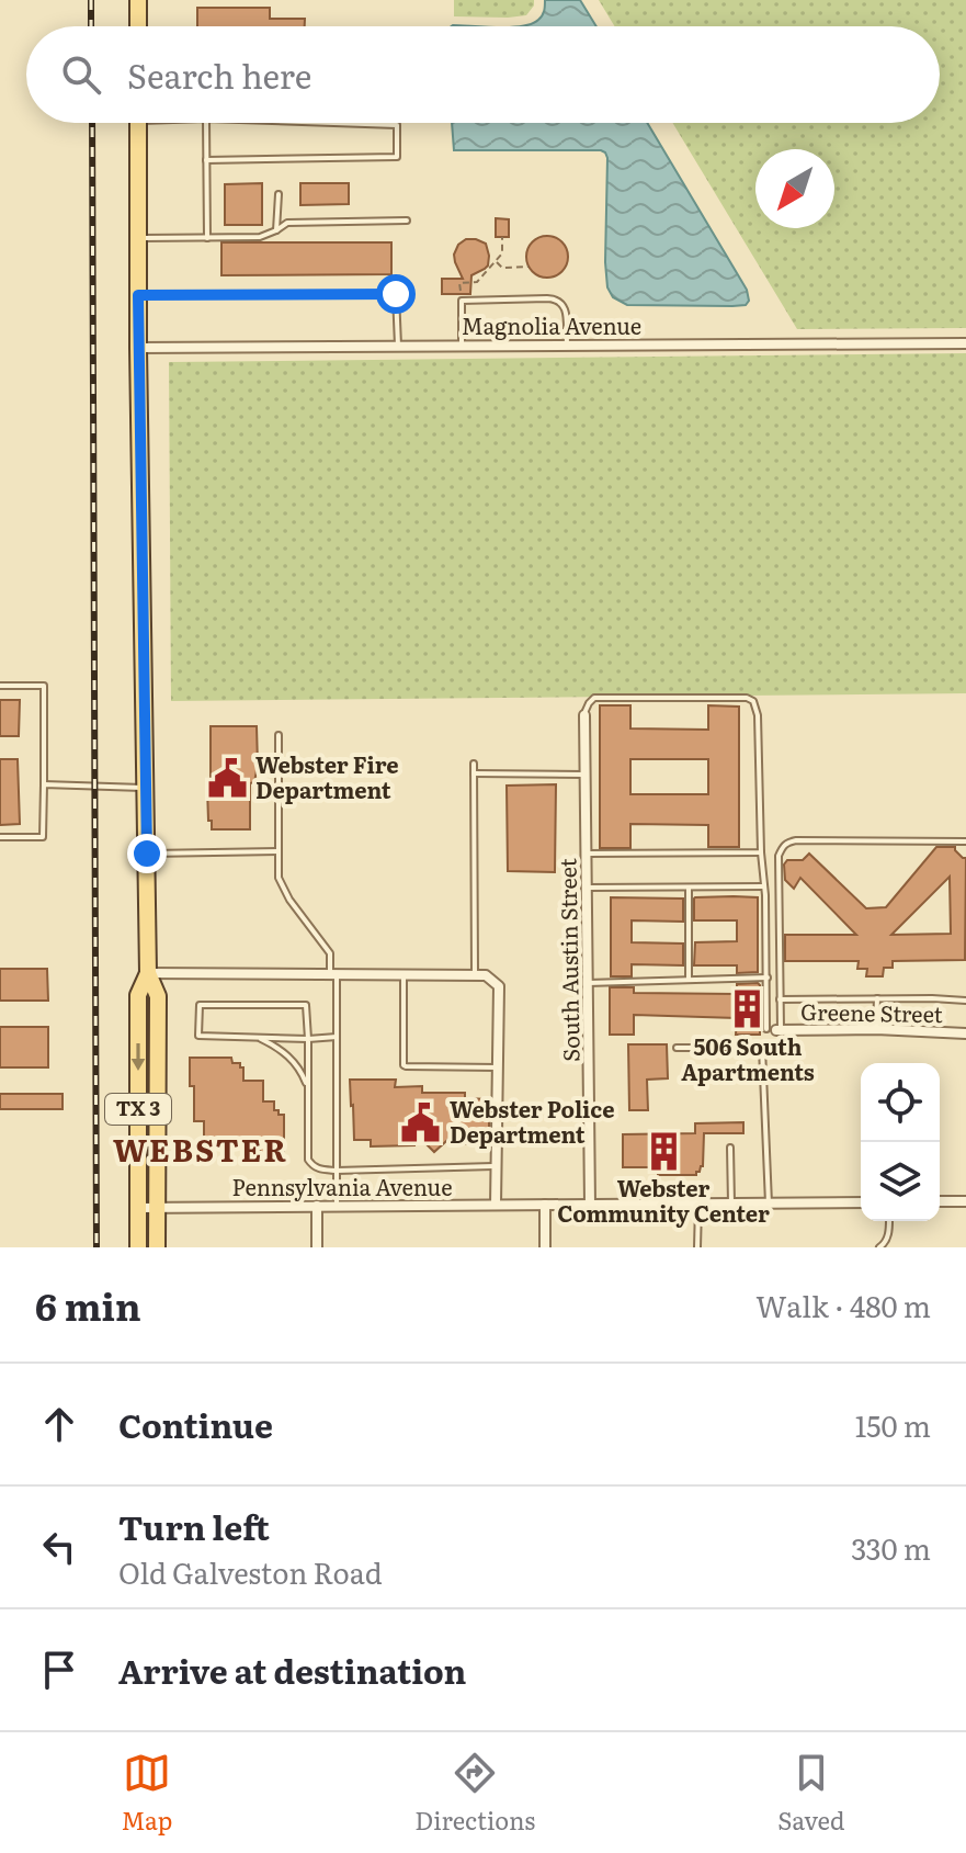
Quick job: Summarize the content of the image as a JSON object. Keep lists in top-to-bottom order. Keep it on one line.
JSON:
{"streets":{"main road":["TX 3"],"street":["Magnolia Avenue","South Austin Street","Greene Street","Pennsylvania Avenue"]},"crossings":[["Magnolia Avenue","TX 3"],["South Austin Street","Pennsylvania Avenue"],["TX 3","Pennsylvania Avenue"]],"districts":["WEBSTER"],"places":{"public building":["Webster Fire Department","Webster Police Department"],"building":["506 South Apartments","Webster Community Center"]},"north":"bottom left","page":{"search":"Search here","heading":["6 min","Walk · 480 m"],"list":[["Continue","150 m"],["Turn left","Old Galveston Road","330 m"],"Arrive at destination"],"nav":["Map","Directions","Saved"]}}
